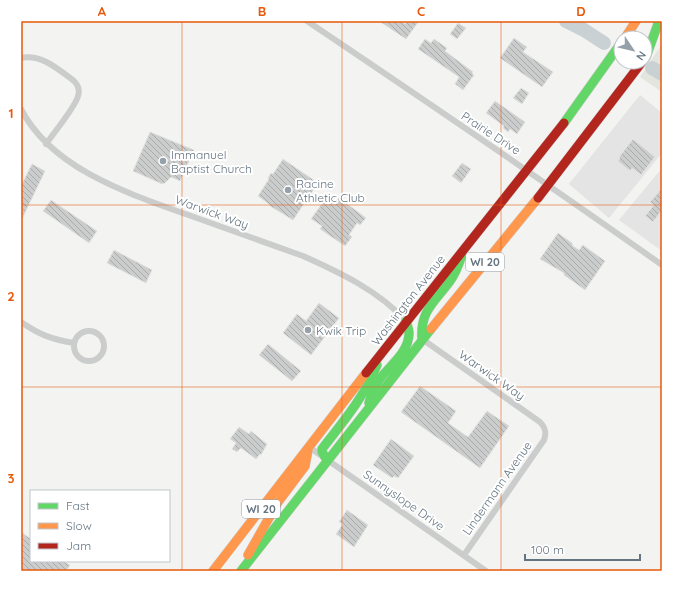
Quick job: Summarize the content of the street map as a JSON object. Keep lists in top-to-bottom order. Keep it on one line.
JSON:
{"streets":{"main road":["WI 20","Washington Avenue"],"street":["Prairie Drive","Warwick Way","Lindermann Avenue","Sunnyslope Drive"]},"crossings":[["Prairie Drive","WI 20"],["Prairie Drive","Washington Avenue"],["Warwick Way","WI 20"],["Warwick Way","Washington Avenue"],["Warwick Way","Lindermann Avenue"],["WI 20","Sunnyslope Drive"],["Washington Avenue","Sunnyslope Drive"],["Lindermann Avenue","Sunnyslope Drive"]],"places":["Immanuel Baptist Church","Racine Athletic Club","Kwik Trip"],"legend":["Fast","Slow","Jam"],"scale_bar":"100 m","north":"bottom right","grid":{"columns":["A","B","C","D"],"rows":["1","2","3"]}}
